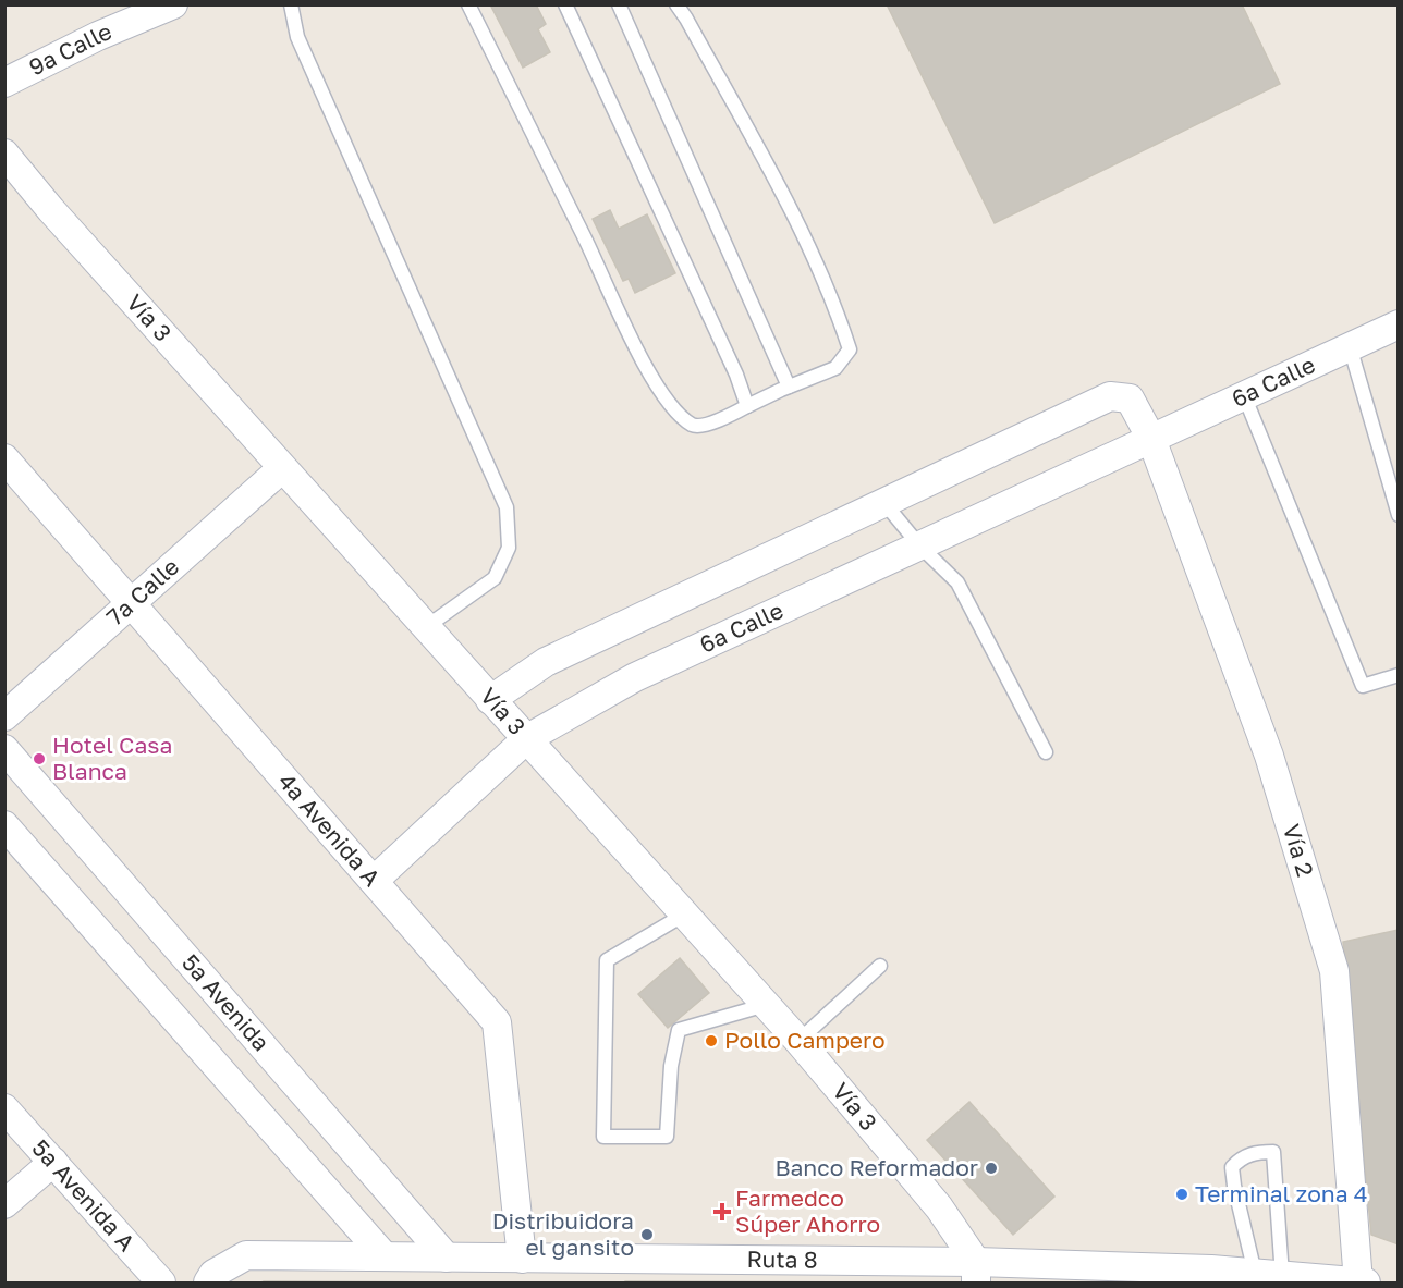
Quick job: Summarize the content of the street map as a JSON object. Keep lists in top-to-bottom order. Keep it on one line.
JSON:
{"streets":{"street":["9a Calle","Vía 3","6a Calle","7a Calle","4a Avenida A","Vía 2","5a Avenida","5a Avenida A","Ruta 8"]},"crossings":[["Vía 3","6a Calle"],["Vía 3","7a Calle"],["Vía 3","Ruta 8"],["6a Calle","4a Avenida A"],["6a Calle","Vía 2"],["7a Calle","4a Avenida A"],["4a Avenida A","Ruta 8"],["Vía 2","Ruta 8"],["5a Avenida","Ruta 8"]],"places":{"other":["Hotel Casa Blanca","Pollo Campero","Banco Reformador","Terminal zona 4","Distribuidora el gansito"],"health":["Farmedco Súper Ahorro"]}}
